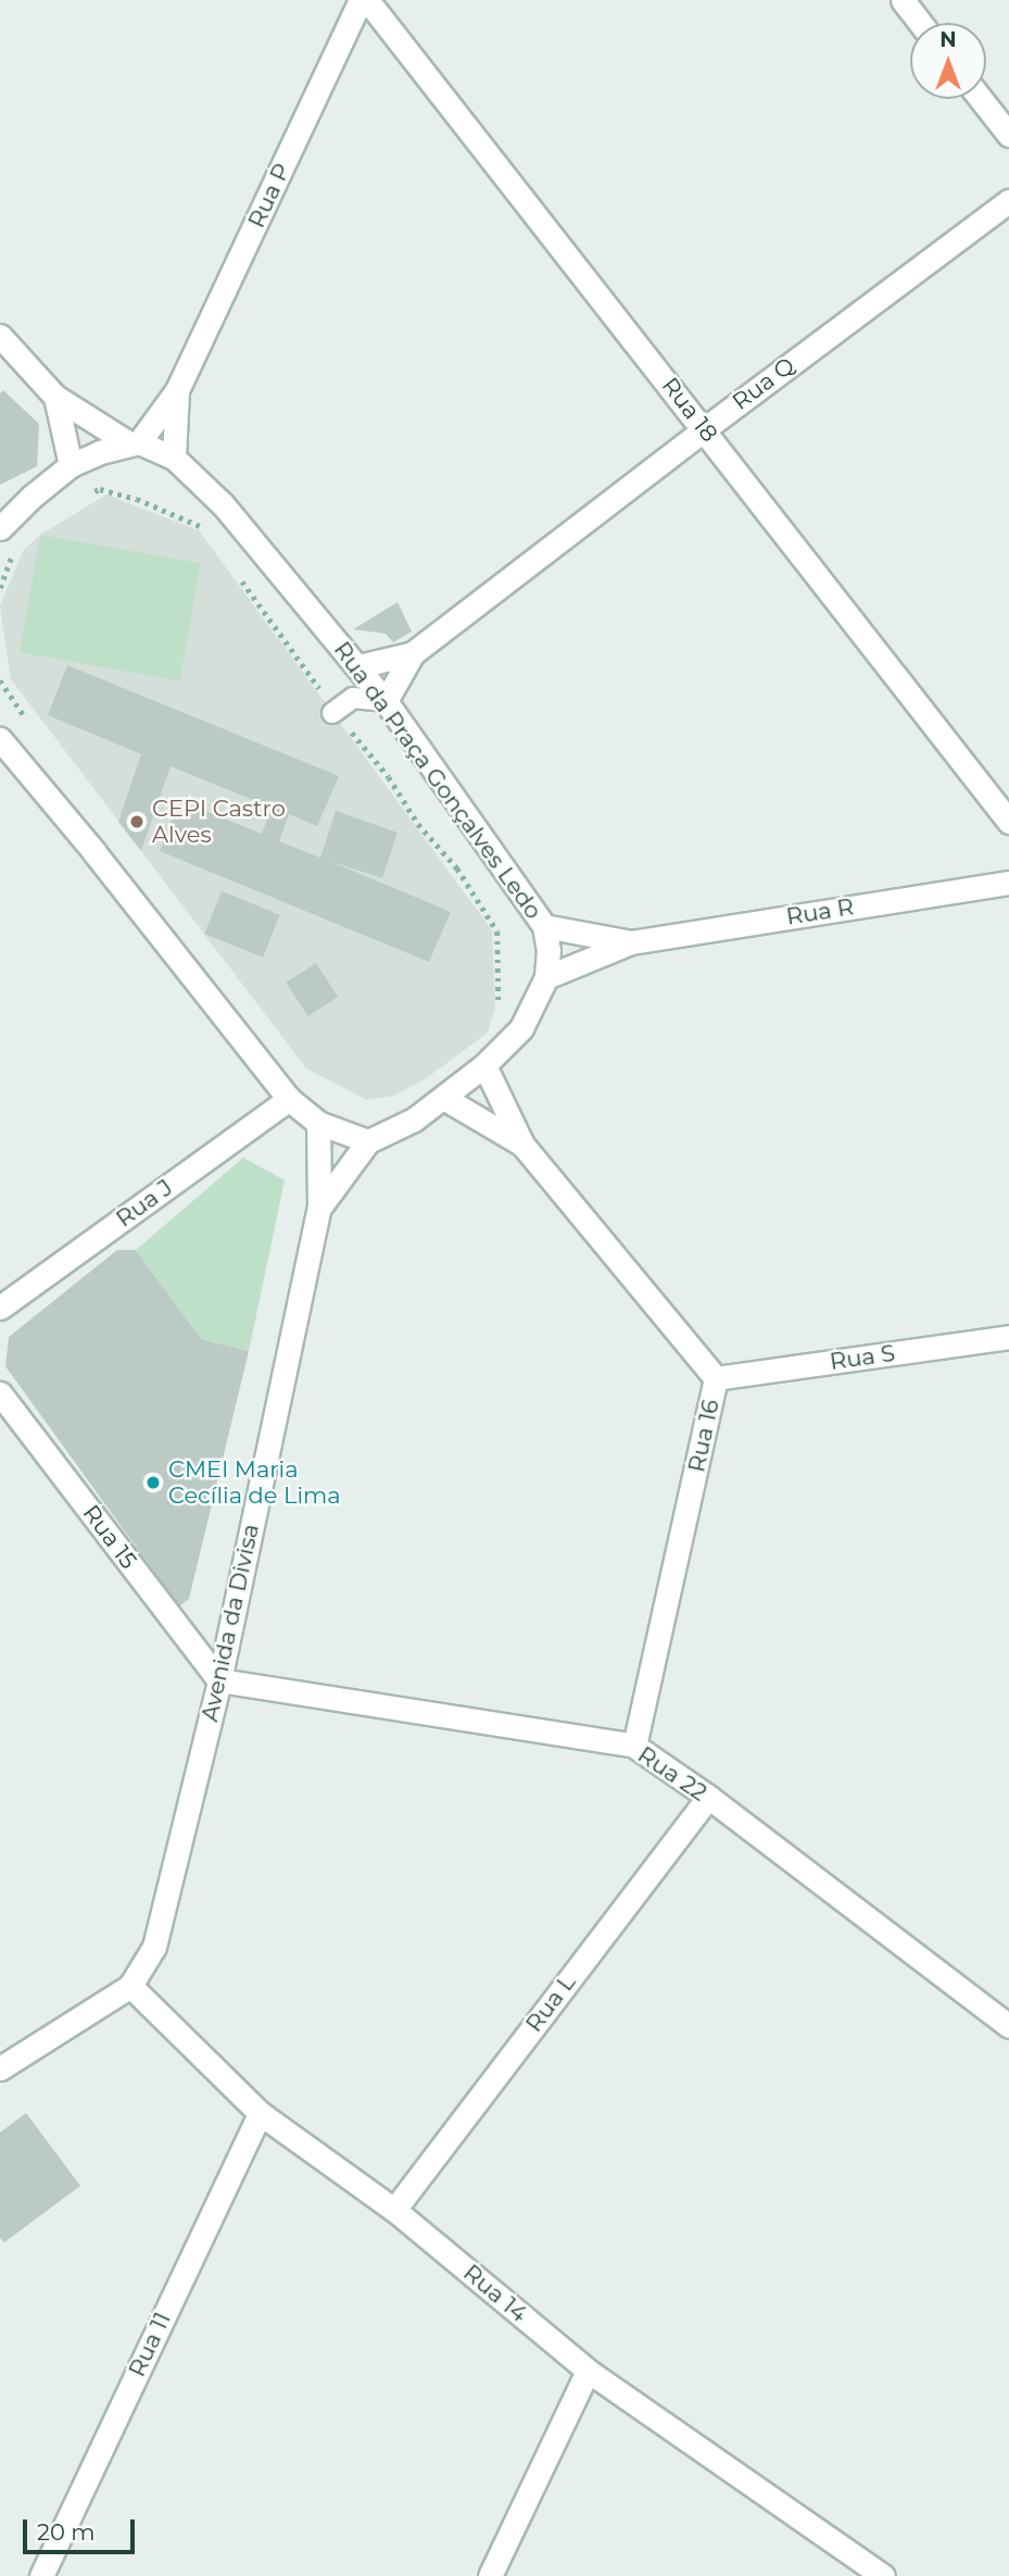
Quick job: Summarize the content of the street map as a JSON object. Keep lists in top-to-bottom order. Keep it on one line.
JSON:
{"streets":{"street":["Rua P","Rua Q","Rua 18","Rua da Praça Gonçalves Ledo","Rua R","Rua J","Rua S","Rua 16","Rua 15","Avenida da Divisa","Rua 22","Rua L","Rua 14","Rua 11"]},"crossings":[["Rua P","Rua da Praça Gonçalves Ledo"],["Rua Q","Rua 18"],["Rua Q","Rua da Praça Gonçalves Ledo"],["Rua da Praça Gonçalves Ledo","Rua R"],["Rua da Praça Gonçalves Ledo","Rua 16"],["Rua da Praça Gonçalves Ledo","Avenida da Divisa"],["Rua S","Rua 16"],["Rua 16","Rua 22"],["Rua 15","Avenida da Divisa"],["Rua 15","Rua 22"],["Avenida da Divisa","Rua 22"],["Avenida da Divisa","Rua 14"],["Rua 22","Rua L"],["Rua L","Rua 14"],["Rua 14","Rua 11"]],"places":["CEPI Castro Alves","CMEI Maria Cecília de Lima"],"scale_bar":"20 m","north":"top"}
